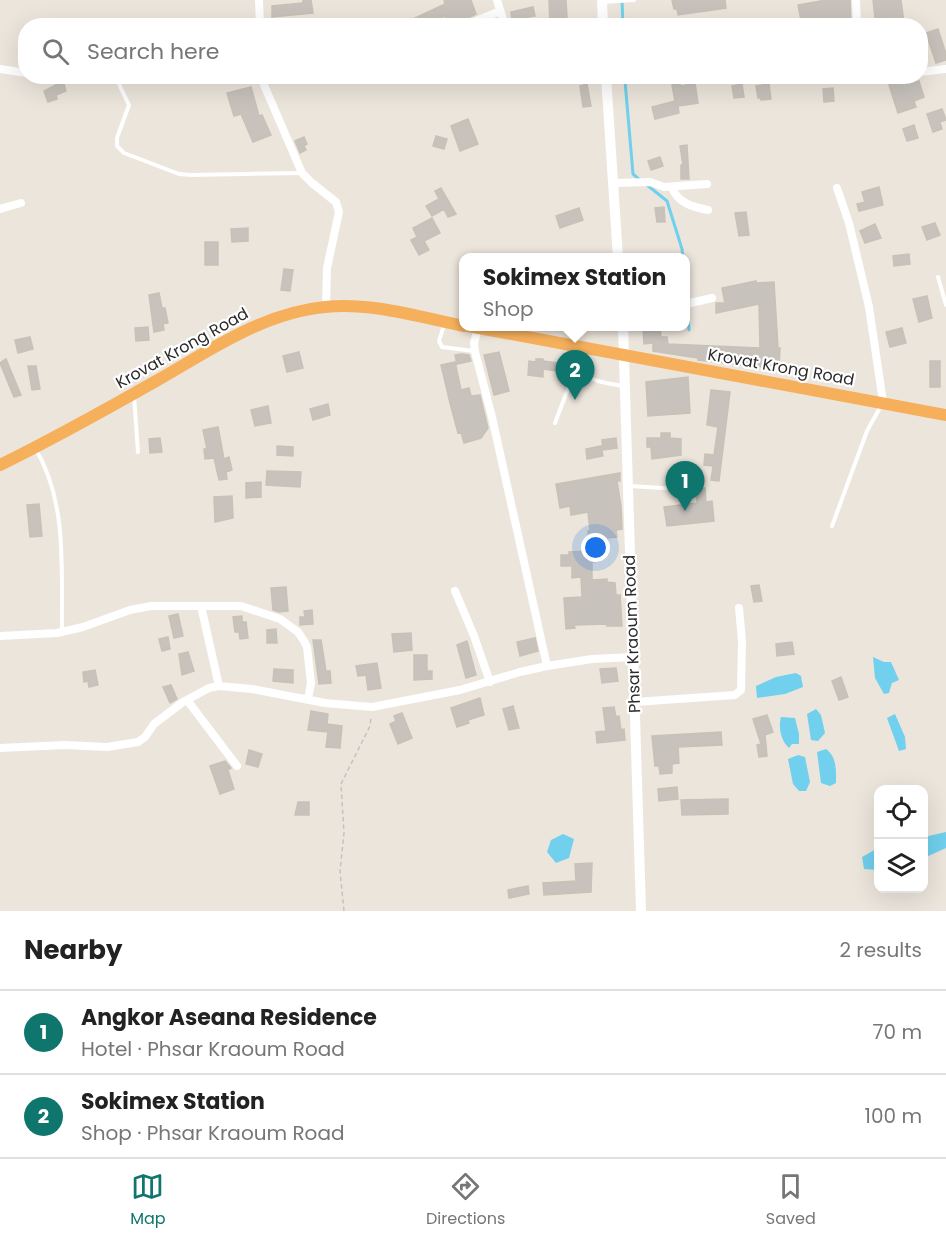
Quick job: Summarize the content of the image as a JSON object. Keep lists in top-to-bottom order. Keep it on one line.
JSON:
{"streets":{"highway":["Krovat Krong Road"],"main road":["Phsar Kraoum Road"]},"crossings":[["Krovat Krong Road","Phsar Kraoum Road"]],"page":{"search":"Search here","popup":["Sokimex Station","Shop"],"pins":["2","1"],"heading":["Nearby","2 results"],"list":[{"mark":"1","name":"Angkor Aseana Residence","note":"Hotel · Phsar Kraoum Road","value":"70 m"},{"mark":"2","name":"Sokimex Station","note":"Shop · Phsar Kraoum Road","value":"100 m"}],"nav":["Map","Directions","Saved"]}}
